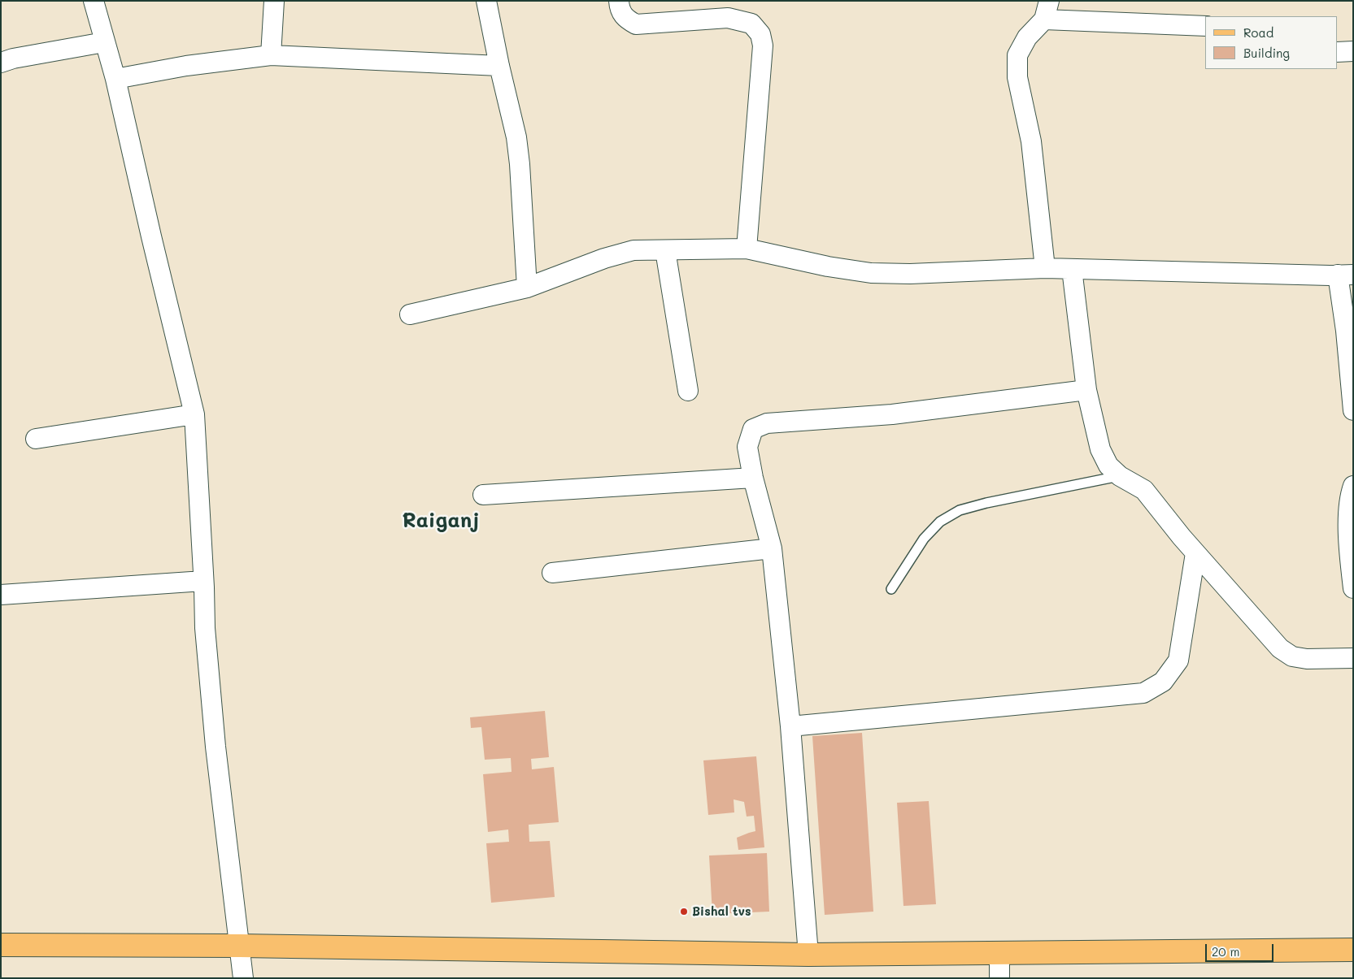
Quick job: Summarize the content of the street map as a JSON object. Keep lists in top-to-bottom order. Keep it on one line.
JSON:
{"districts":["Raiganj"],"places":["Bishal tvs"],"legend":["Road","Building"],"scale_bar":"20 m"}
